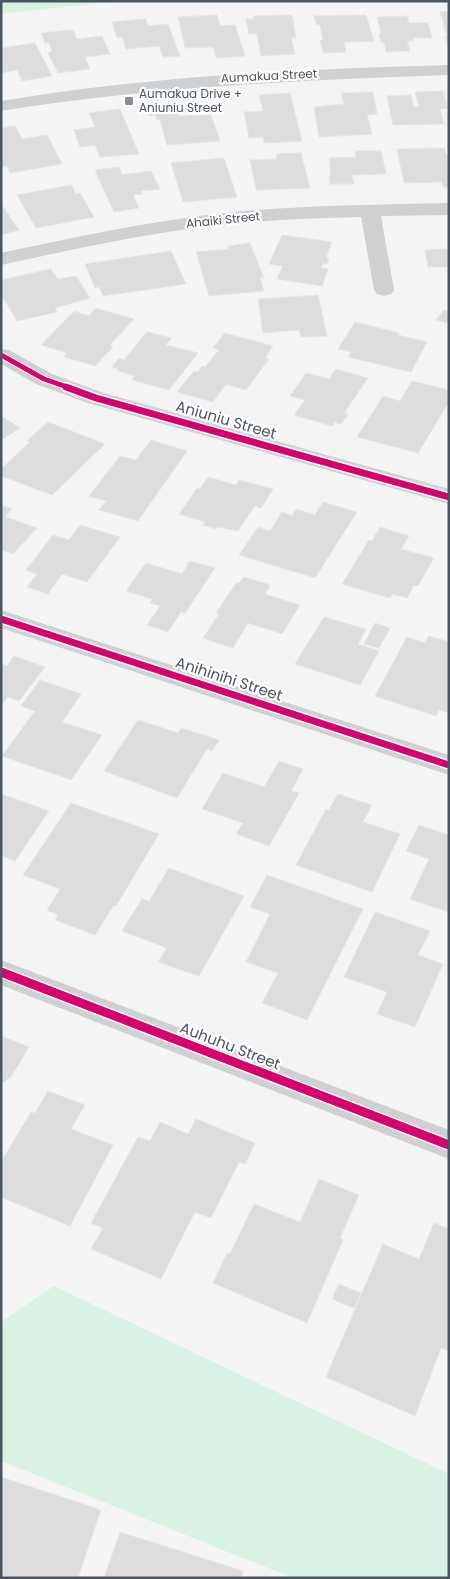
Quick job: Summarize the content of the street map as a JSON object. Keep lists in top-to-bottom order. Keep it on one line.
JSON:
{"streets":{"street":["Aumakua Street","Ahaiki Street","Aniuniu Street","Anihinihi Street","Auhuhu Street"]},"places":{"transit":["Aumakua Drive + Aniuniu Street"]}}
